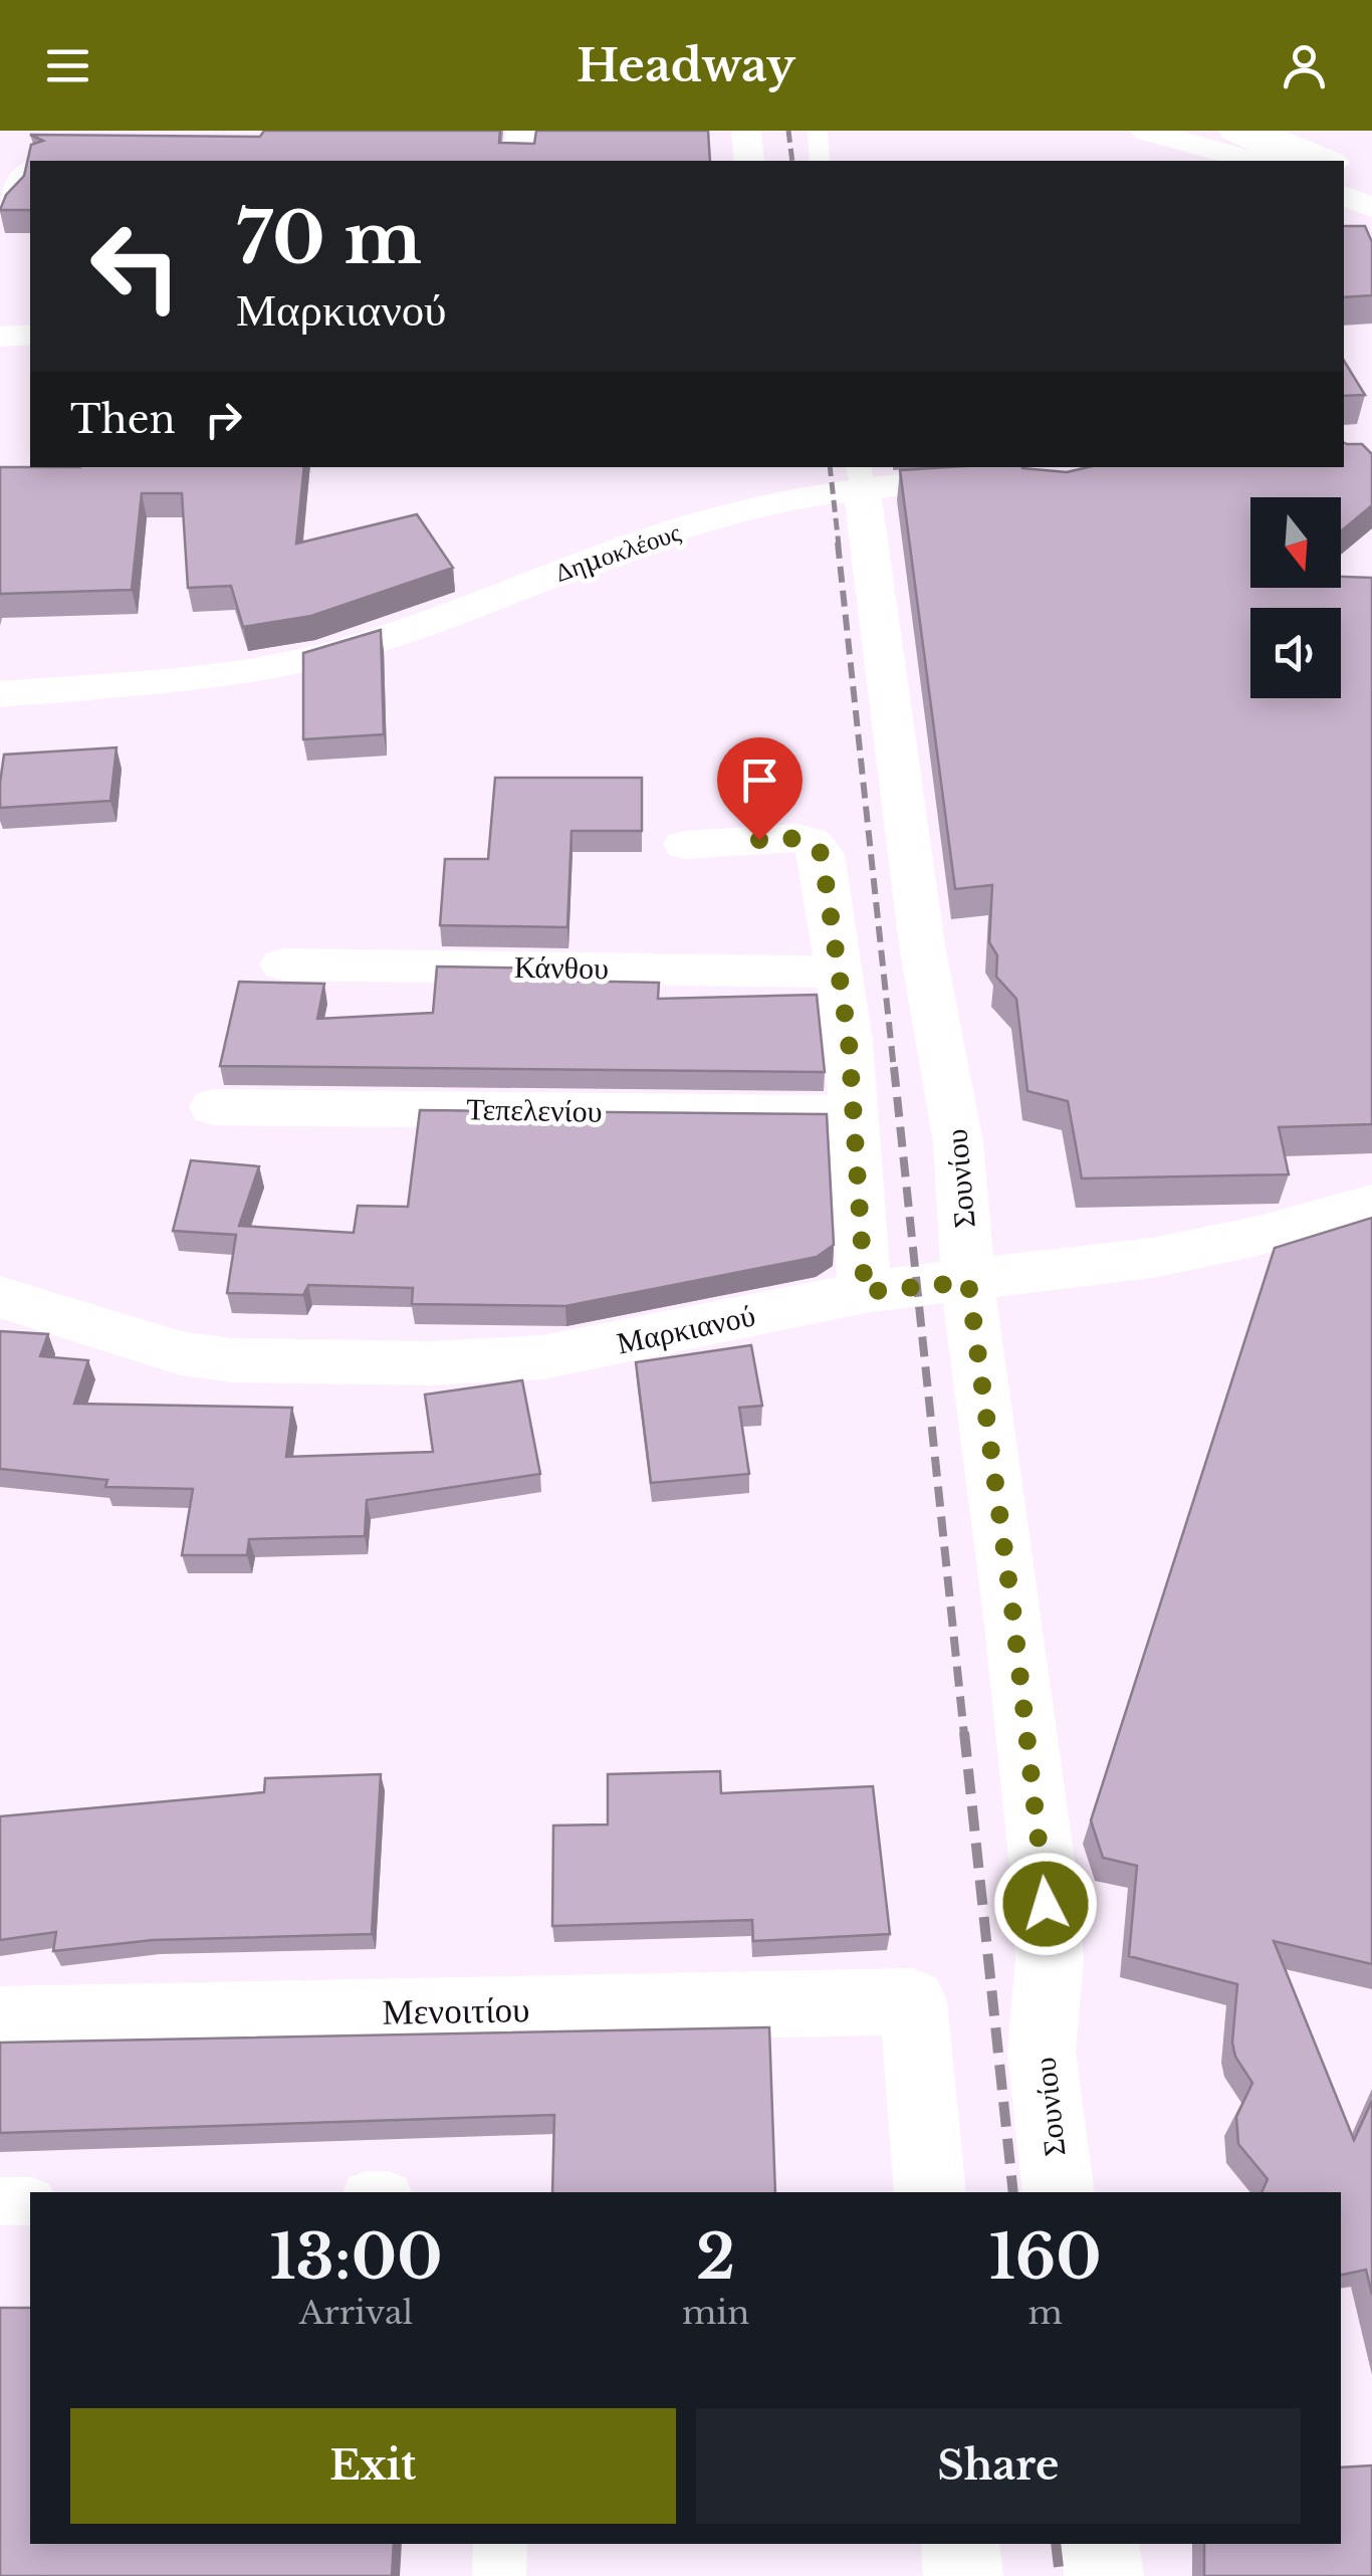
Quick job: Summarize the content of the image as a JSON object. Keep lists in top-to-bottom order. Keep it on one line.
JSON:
{"streets":{"street":["Δημοκλέους","Κάνθου","Τεπελενίου","Σουνίου","Μαρκιανού","Μενοιτίου"]},"crossings":[["Δημοκλέους","Σουνίου"],["Σουνίου","Μαρκιανού"]],"north":"bottom","page":{"header":"Headway","turn":["70 m","Μαρκιανού"],"then":"Then","eta":["13:00","Arrival","2","min","160","m"],"buttons":["Exit","Share"]}}
